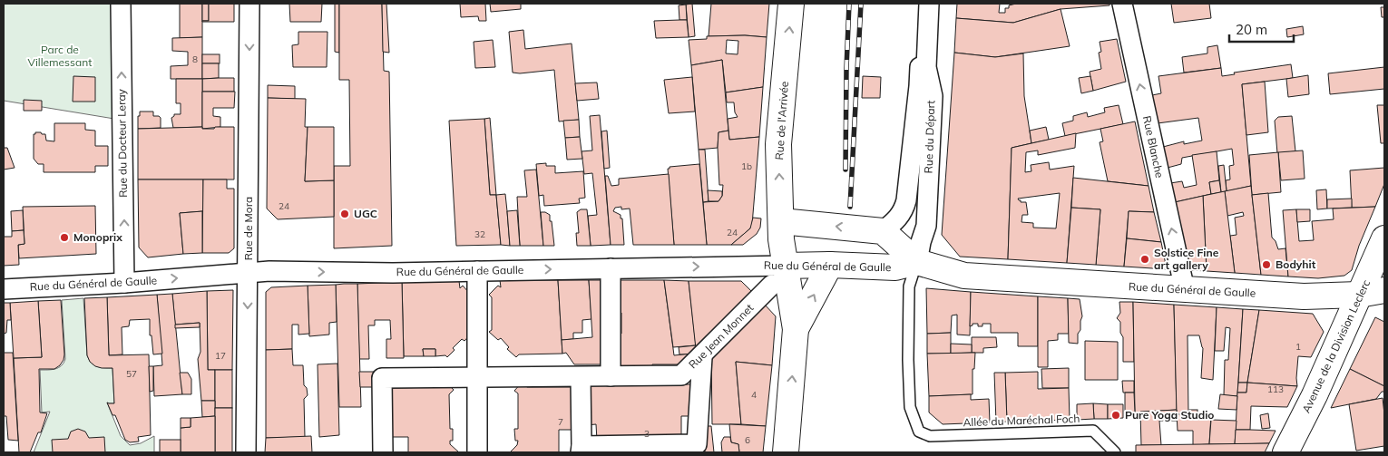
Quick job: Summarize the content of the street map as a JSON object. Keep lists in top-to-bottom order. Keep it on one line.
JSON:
{"streets":{"main road":["Rue de l'Arrivée","Rue du Général de Gaulle","Avenue de la Division Leclerc"],"street":["Rue du Départ","Rue du Docteur Leray","Rue Blanche","Rue de Mora","Rue Jean Monnet"],"lane":["Allée du Maréchal Foch"]},"crossings":[["Rue de l'Arrivée","Rue du Général de Gaulle"],["Rue de l'Arrivée","Rue Jean Monnet"],["Rue du Départ","Rue du Général de Gaulle"],["Rue du Départ","Allée du Maréchal Foch"],["Rue du Docteur Leray","Rue du Général de Gaulle"],["Rue Blanche","Rue du Général de Gaulle"],["Rue de Mora","Rue du Général de Gaulle"],["Rue du Général de Gaulle","Rue Jean Monnet"],["Rue du Général de Gaulle","Avenue de la Division Leclerc"],["Rue du Général de Gaulle","Allée du Maréchal Foch"]],"one_way":["Rue de l'Arrivée","Rue du Docteur Leray","Rue Blanche","Rue de Mora","Rue du Général de Gaulle"],"parks":["Parc de Villemessant"],"places":["UGC","Monoprix","Solstice Fine art gallery","Bodyhit","Pure Yoga Studio"],"house_numbers":["8","1b","24","24","32","1","17","57","113","4","7","3","6"],"scale_bar":"20 m"}
